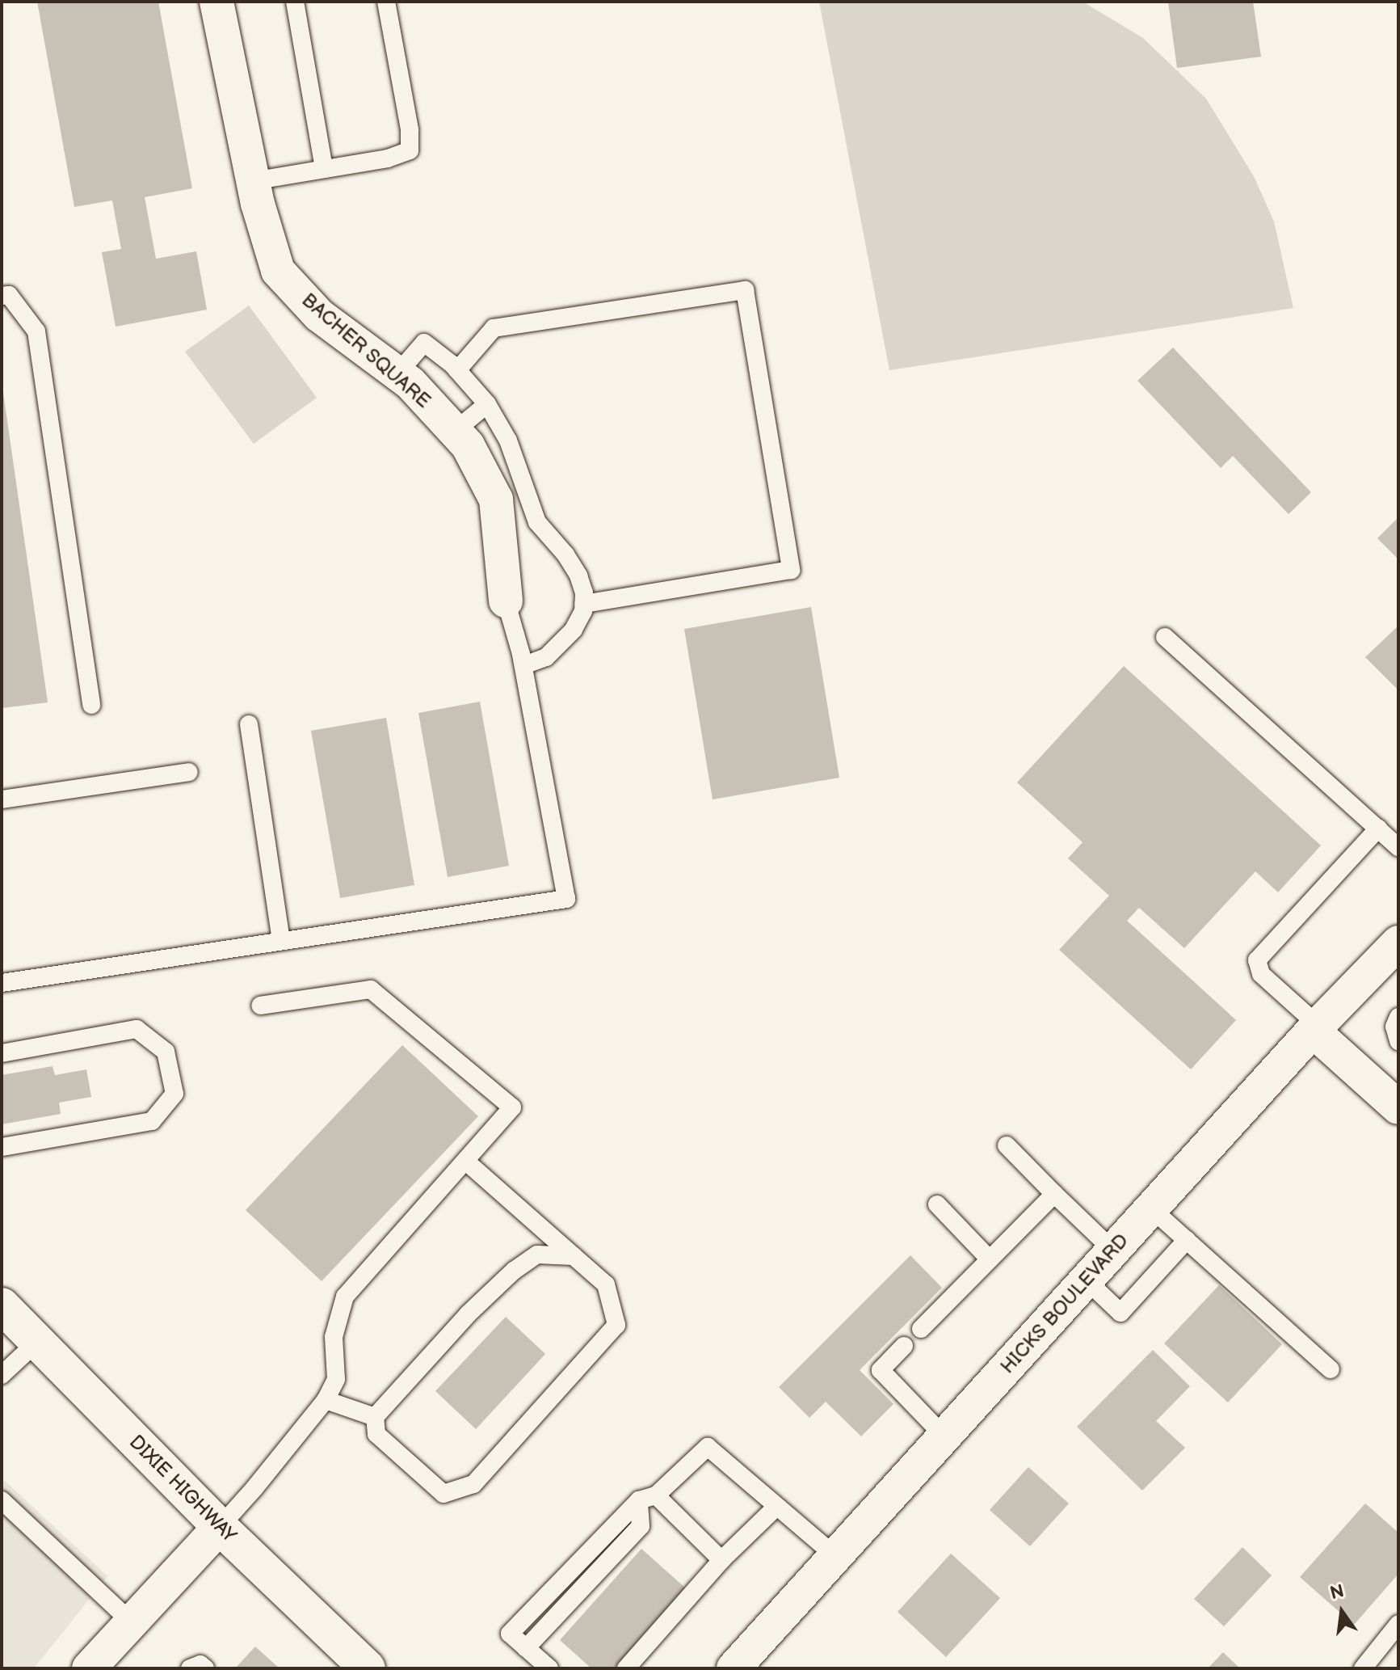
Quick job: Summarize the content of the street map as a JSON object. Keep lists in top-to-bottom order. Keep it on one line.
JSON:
{"streets":{"main road":["DIXIE HIGHWAY"],"street":["BACHER SQUARE","HICKS BOULEVARD"]},"north":"top"}
